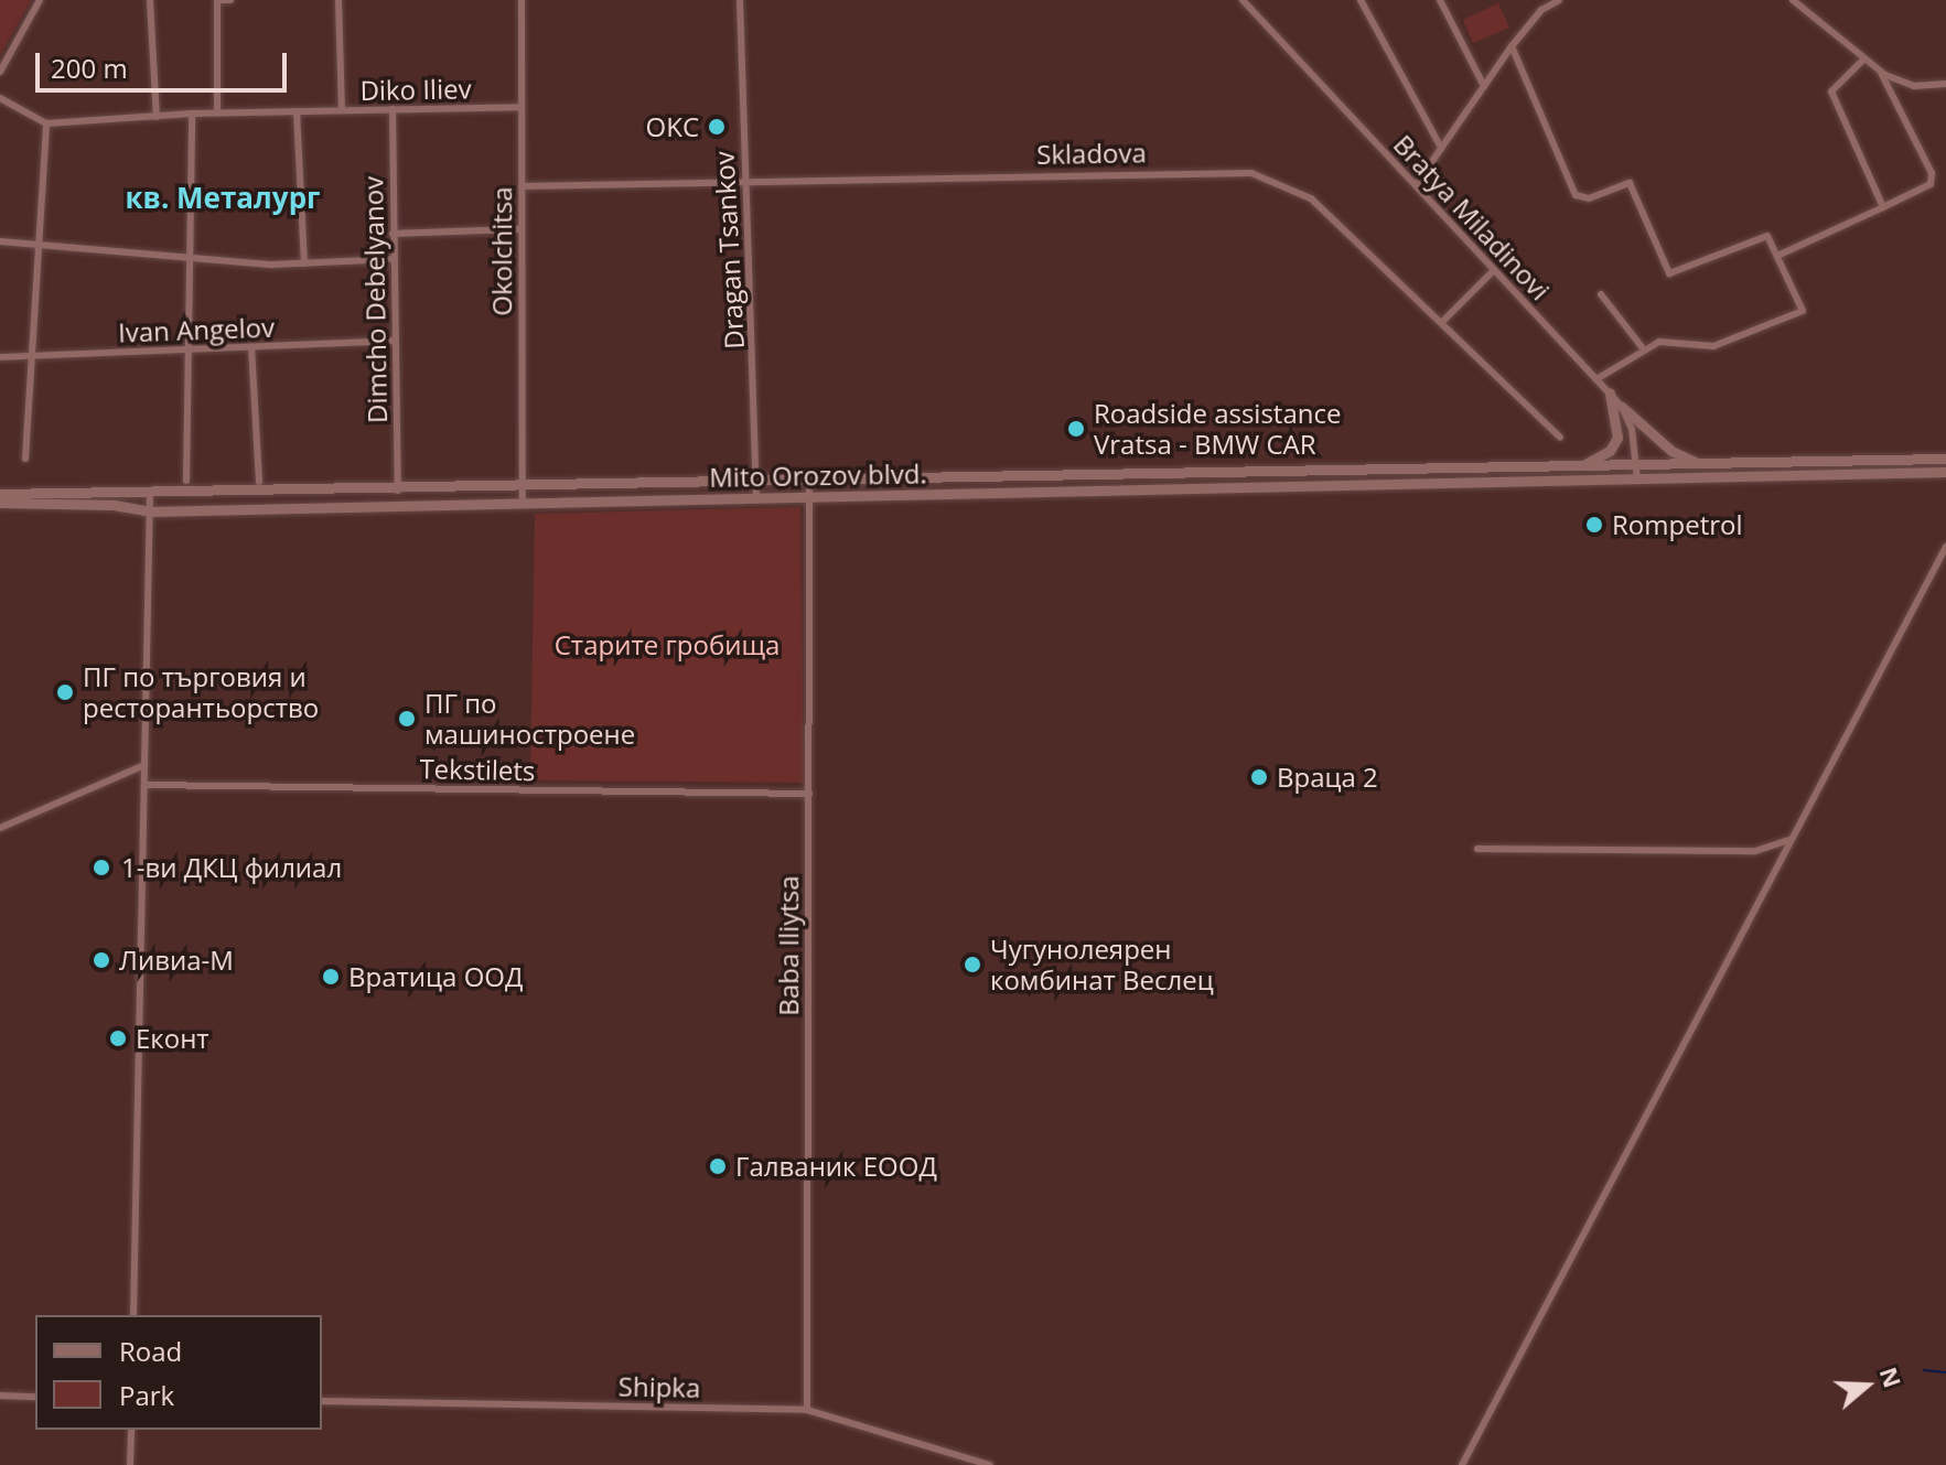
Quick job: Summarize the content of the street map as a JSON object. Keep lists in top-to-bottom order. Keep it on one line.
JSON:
{"streets":{"main road":["Mito Orozov blvd."],"street":["Diko Iliev","Skladova","Bratya Miladinovi","Dragan Tsankov","Okolchitsa","Dimcho Debelyanov","Ivan Angelov","Tekstilets","Baba Iliytsa","Shipka"]},"crossings":[["Diko Iliev","Okolchitsa"],["Diko Iliev","Dimcho Debelyanov"],["Skladova","Dragan Tsankov"],["Skladova","Okolchitsa"],["Bratya Miladinovi","Mito Orozov blvd."],["Dragan Tsankov","Mito Orozov blvd."],["Okolchitsa","Mito Orozov blvd."],["Dimcho Debelyanov","Ivan Angelov"],["Dimcho Debelyanov","Mito Orozov blvd."],["Mito Orozov blvd.","Baba Iliytsa"],["Tekstilets","Baba Iliytsa"],["Baba Iliytsa","Shipka"]],"districts":["кв. Металург"],"parks":["Старите гробища"],"places":["OKC","Roadside assistance Vratsa - BMW CAR","Rompetrol","ПГ по търговия и ресторантьорство","ПГ по машиностроене","Враца 2","1-ви ДКЦ филиал","Ливиа-М","Чугунолеярен комбинат Веслец","Вратица ООД","Еконт","Галваник ЕООД"],"legend":["Road","Park"],"scale_bar":"200 m","north":"right"}
